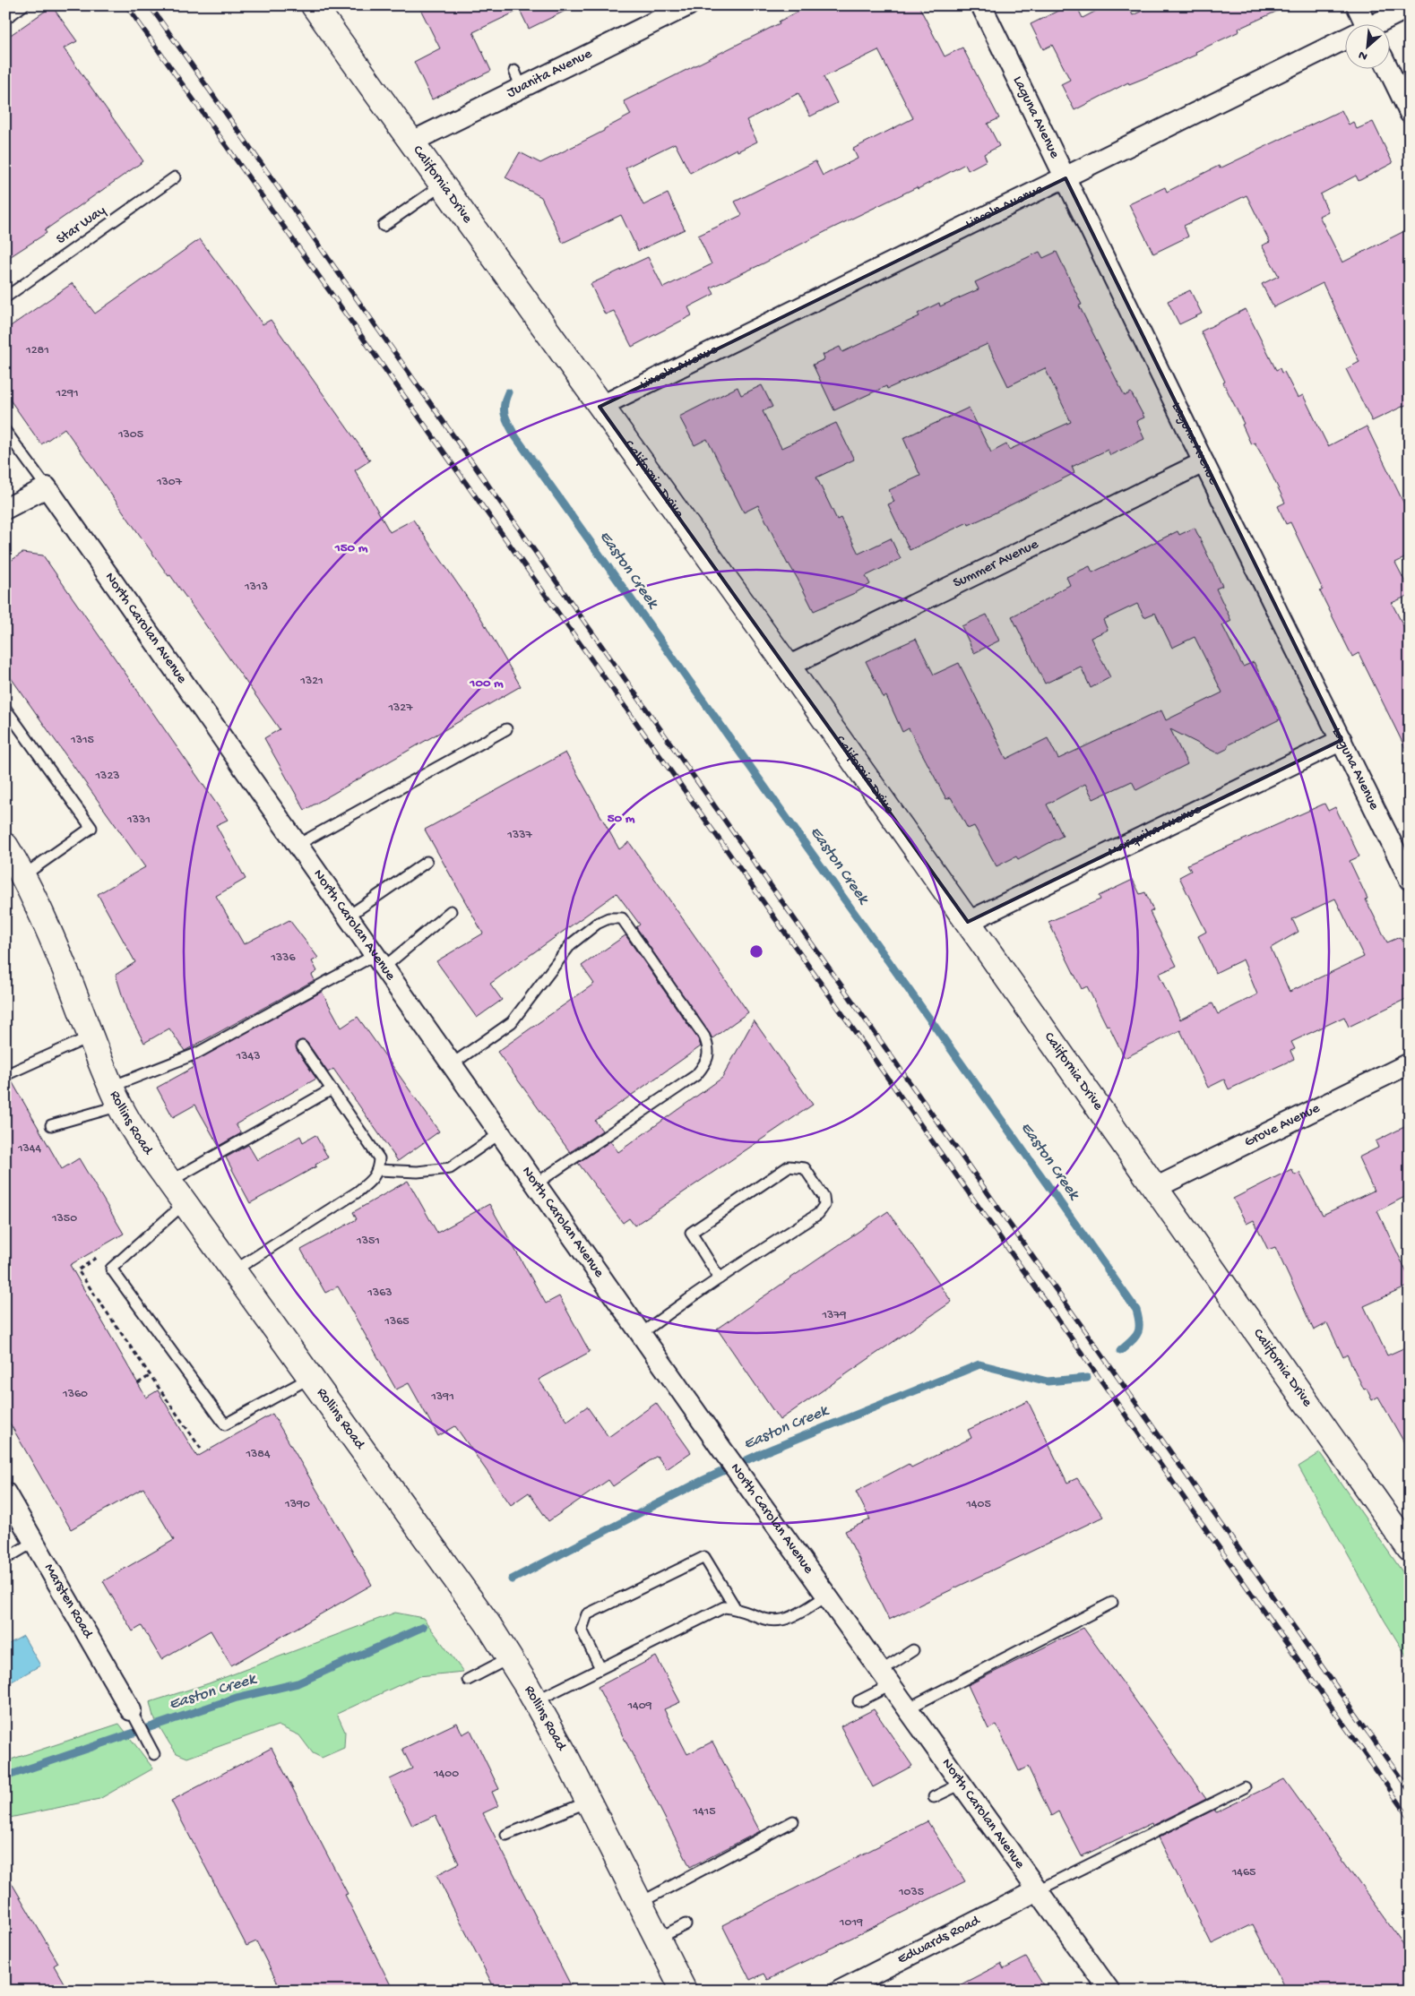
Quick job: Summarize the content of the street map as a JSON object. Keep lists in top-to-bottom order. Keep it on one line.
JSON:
{"streets":{"street":["Juanita Avenue","Laguna Avenue","California Drive","Lincoln Avenue","Summer Avenue","North Carolan Avenue","Marquita Avenue","Rollins Road","Grove Avenue","Marsten Road","Edwards Road"],"lane":["Star Way"]},"crossings":[["Juanita Avenue","California Drive"],["Laguna Avenue","Lincoln Avenue"],["Laguna Avenue","Summer Avenue"],["Laguna Avenue","Marquita Avenue"],["California Drive","Lincoln Avenue"],["California Drive","Summer Avenue"],["California Drive","Marquita Avenue"],["California Drive","Grove Avenue"],["North Carolan Avenue","Edwards Road"]],"water":["Easton Creek"],"house_numbers":["1281","1291","1305","1307","1313","1321","1327","1315","1323","1331","1337","1336","1343","1344","1350","1351","1363","1379","1365","1360","1391","1384","1390","1405","1409","1400","1415","1465","1035","1019"],"north":"bottom left","rings":["150 m","100 m","50 m"]}
